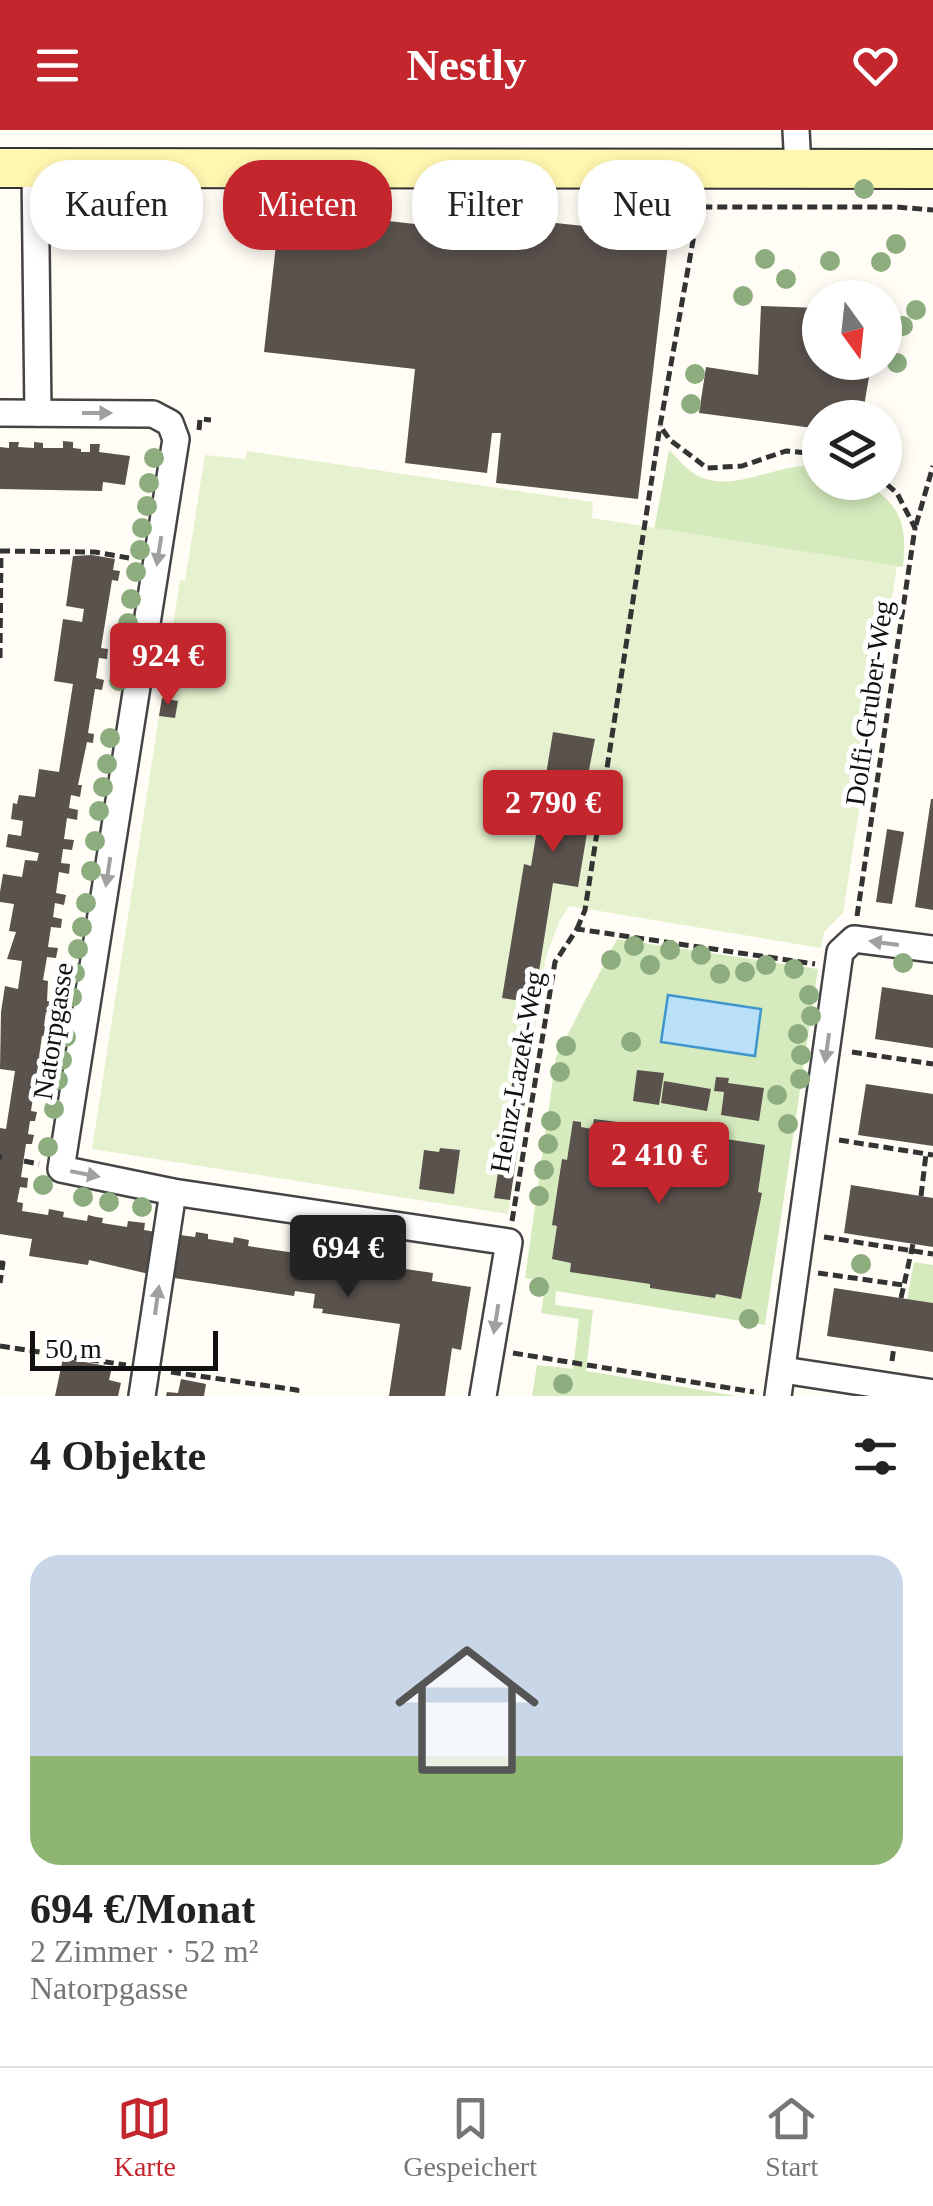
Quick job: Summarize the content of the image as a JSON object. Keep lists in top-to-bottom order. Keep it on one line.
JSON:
{"streets":{"street":["Natorpgasse"],"path":["Dolfi-Gruber-Weg","Heinz-Lazek-Weg"]},"crossings":[["Natorpgasse","Heinz-Lazek-Weg"]],"scale_bar":"50 m","north":"bottom","page":{"header":"Nestly","chip":["Kaufen","Mieten","Filter","Neu"],"price":["924 €","2 790 €","2 410 €","694 €"],"scale":"50 m","heading":"4 Objekte","list":[{"name":"694 €/Monat","note":"2 Zimmer · 52 m² · Natorpgasse"}],"tabs":["Karte","Gespeichert","Start"]}}
